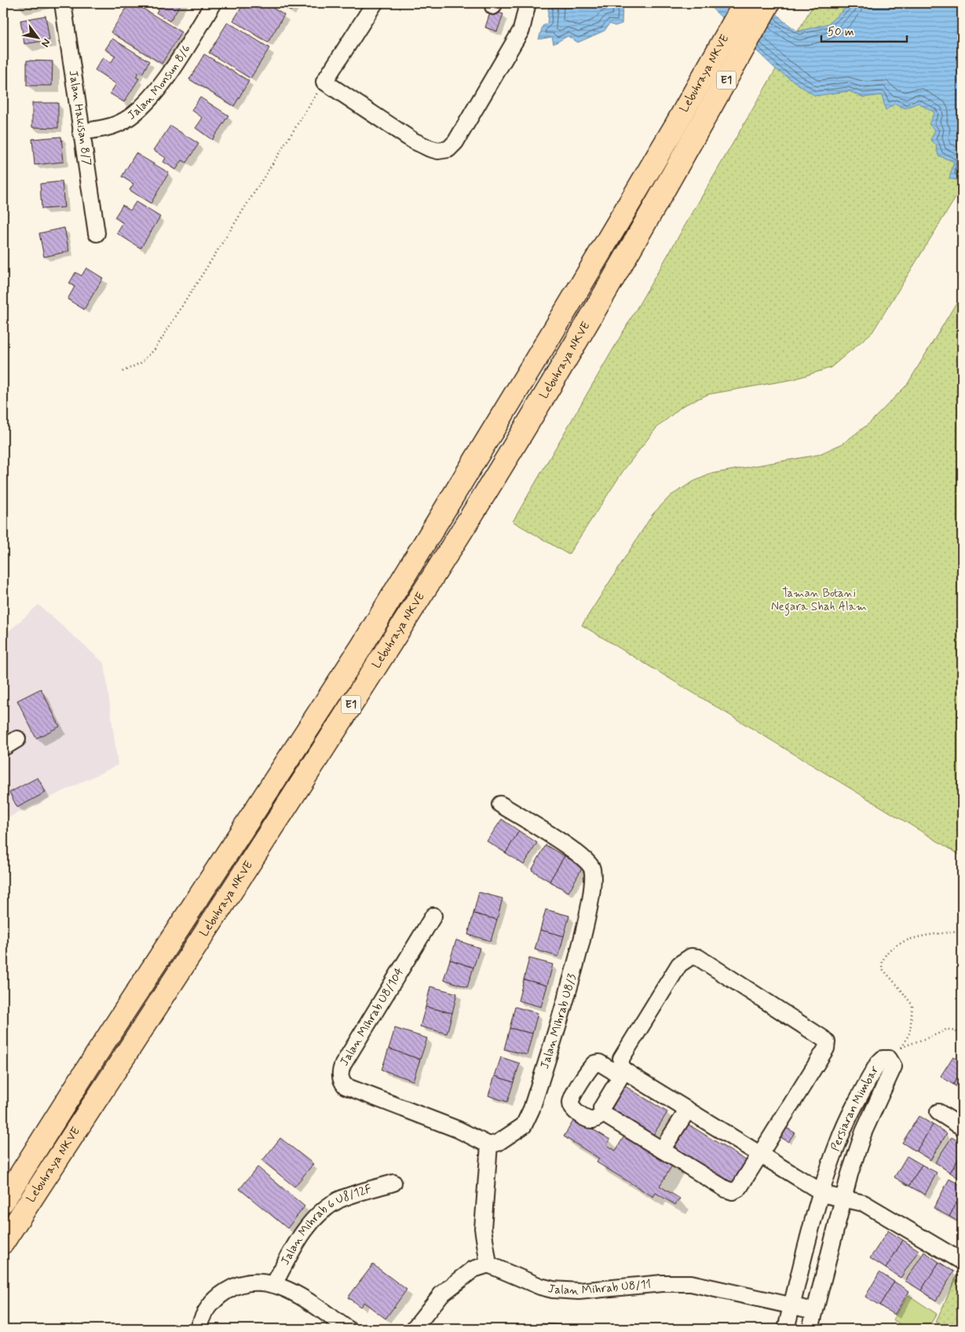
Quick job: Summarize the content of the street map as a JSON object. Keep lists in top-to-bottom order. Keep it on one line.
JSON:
{"streets":{"highway":["Lebuhraya NKVE","E1"],"street":["Jalan Monsun 8/6","Jalan Hakisan 8/7","Jalan Mihrab U8/104","Jalan Mihrab U8/3","Persiaran Mimbar","Jalan Mihrab 6 U8/12F","Jalan Mihrab U8/11"]},"crossings":[["Jalan Monsun 8/6","Jalan Hakisan 8/7"],["Jalan Mihrab U8/104","Jalan Mihrab U8/3"],["Persiaran Mimbar","Jalan Mihrab U8/11"]],"parks":["Taman Botani Negara Shah Alam"],"scale_bar":"50 m","north":"bottom right"}
